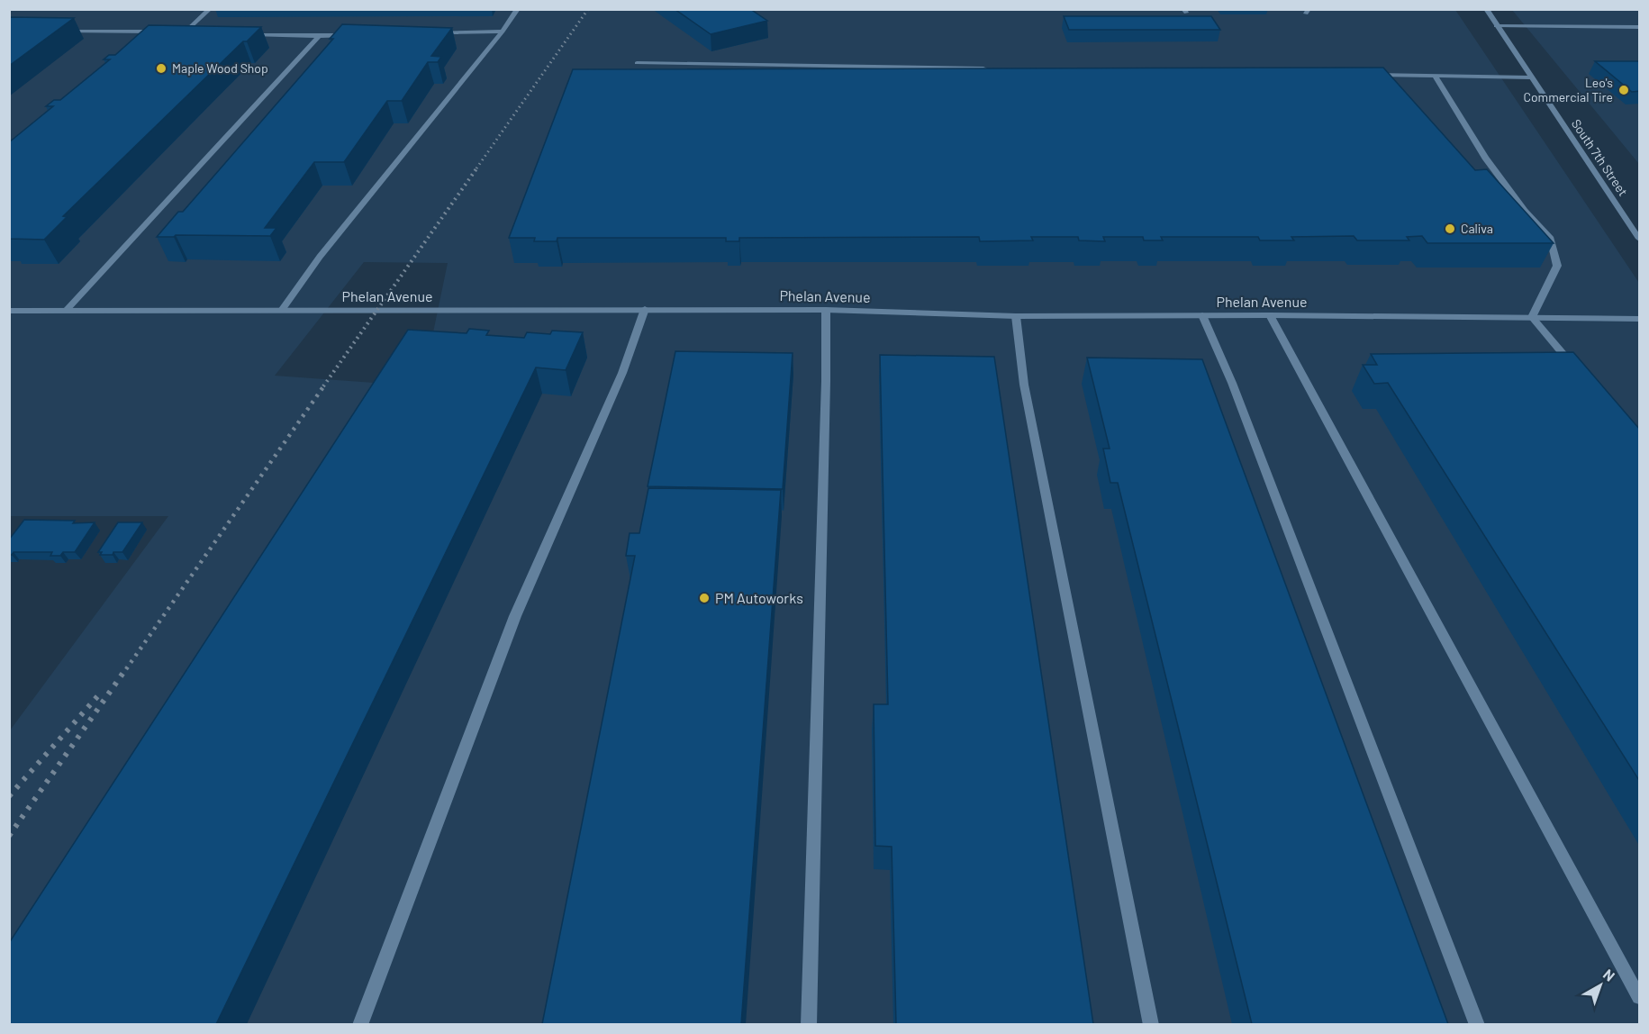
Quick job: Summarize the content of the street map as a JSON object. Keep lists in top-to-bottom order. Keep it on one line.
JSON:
{"streets":{"street":["South 7th Street","Phelan Avenue"]},"places":["Maple Wood Shop","Leo's Commercial Tire","Caliva","PM Autoworks"],"north":"top right"}
